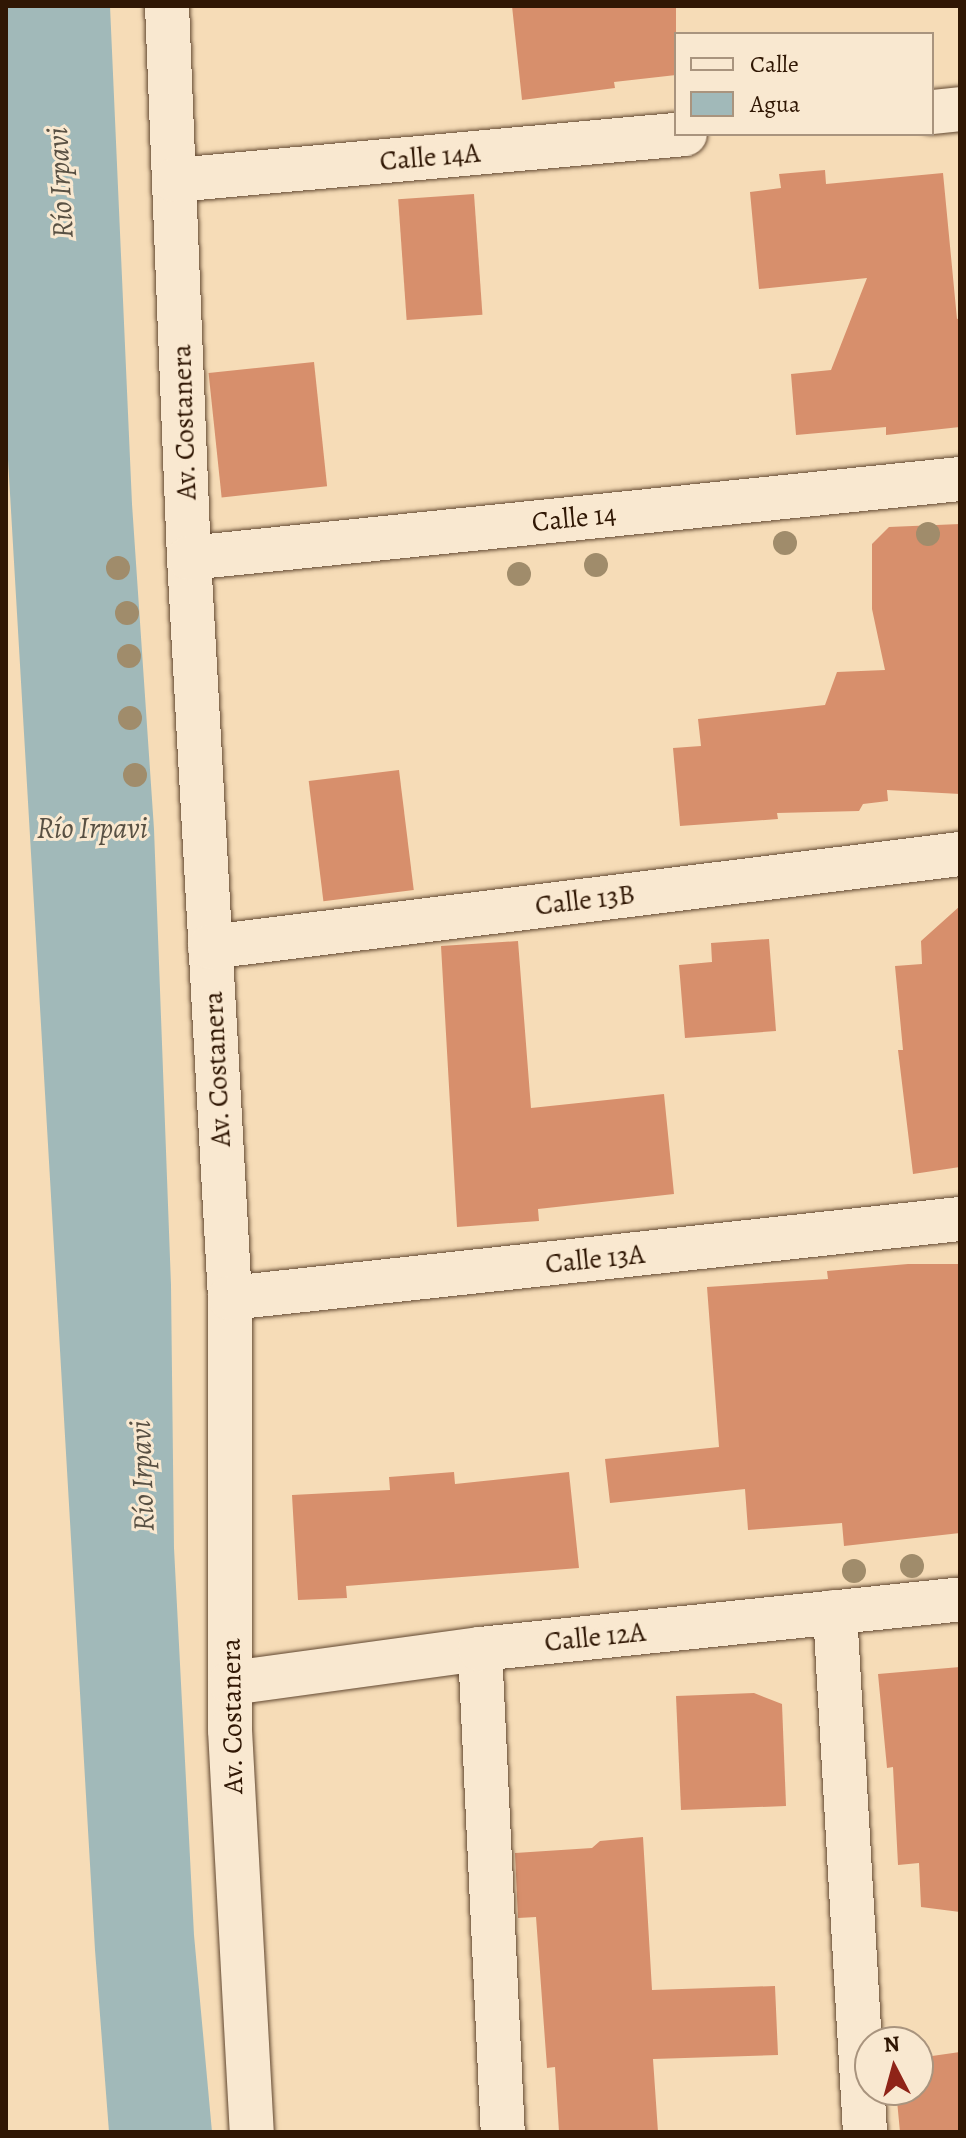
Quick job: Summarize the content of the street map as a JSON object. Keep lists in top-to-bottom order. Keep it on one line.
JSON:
{"streets":{"street":["Calle 14A","Av. Costanera","Calle 14","Calle 13B","Calle 13A","Calle 12A"]},"crossings":[["Calle 14A","Av. Costanera"],["Av. Costanera","Calle 14"],["Av. Costanera","Calle 13B"],["Av. Costanera","Calle 13A"],["Av. Costanera","Calle 12A"]],"water":["Río Irpavi"],"legend":["Calle","Agua"],"north":"top"}
